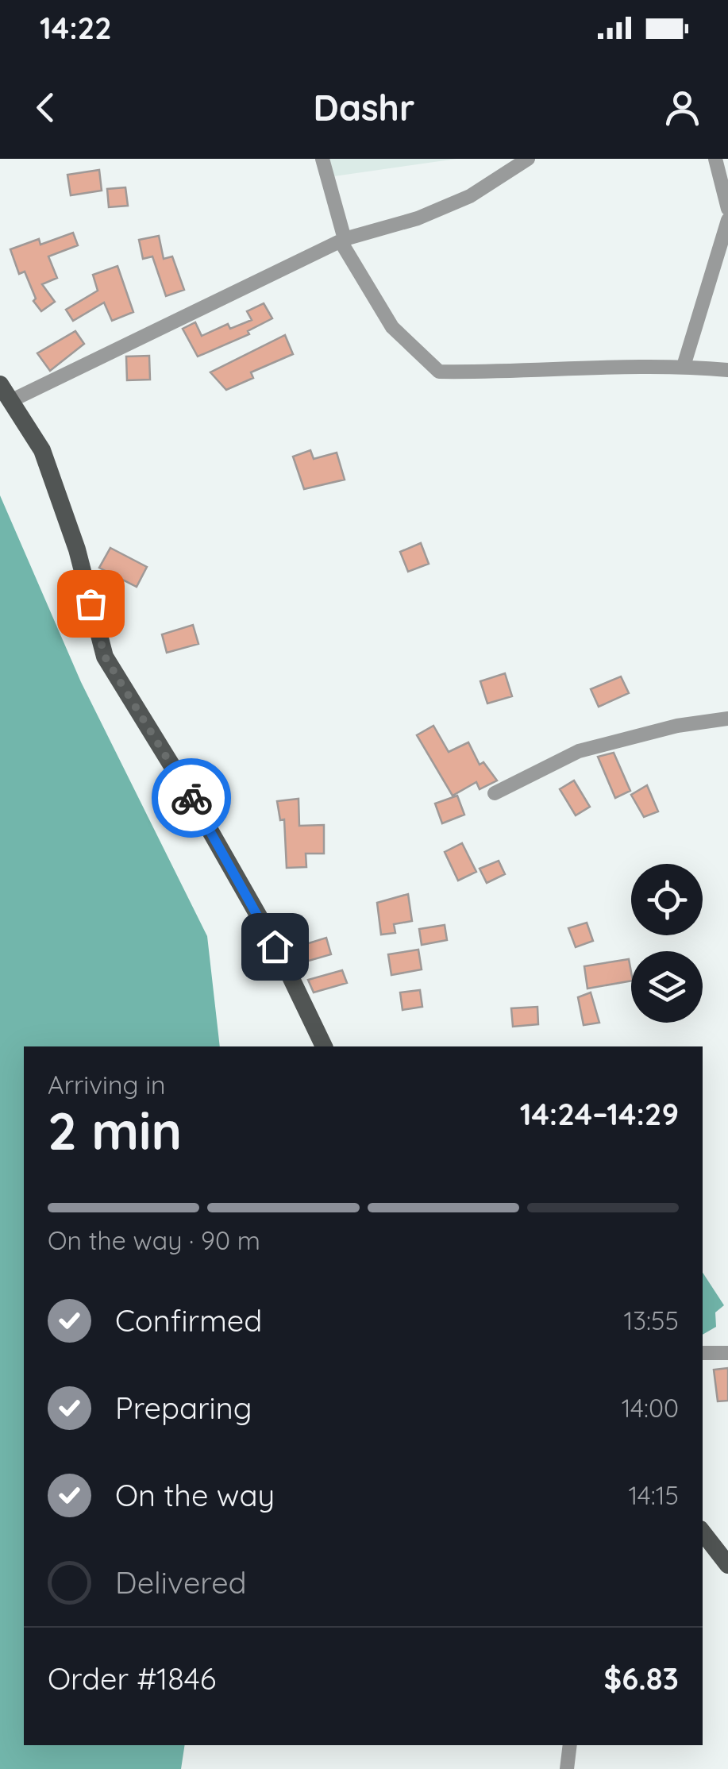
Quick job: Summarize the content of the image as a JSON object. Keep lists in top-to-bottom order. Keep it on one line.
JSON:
{"page":{"status":"14:22","header":"Dashr","heading":["2 min","Arriving in","14:24–14:29"],"panel":["Order #1846","$6.83"],"bar":"On the way · 90 m","list":[["Confirmed","13:55"],["Preparing","14:00"],["On the way","14:15"],"Delivered"]}}
